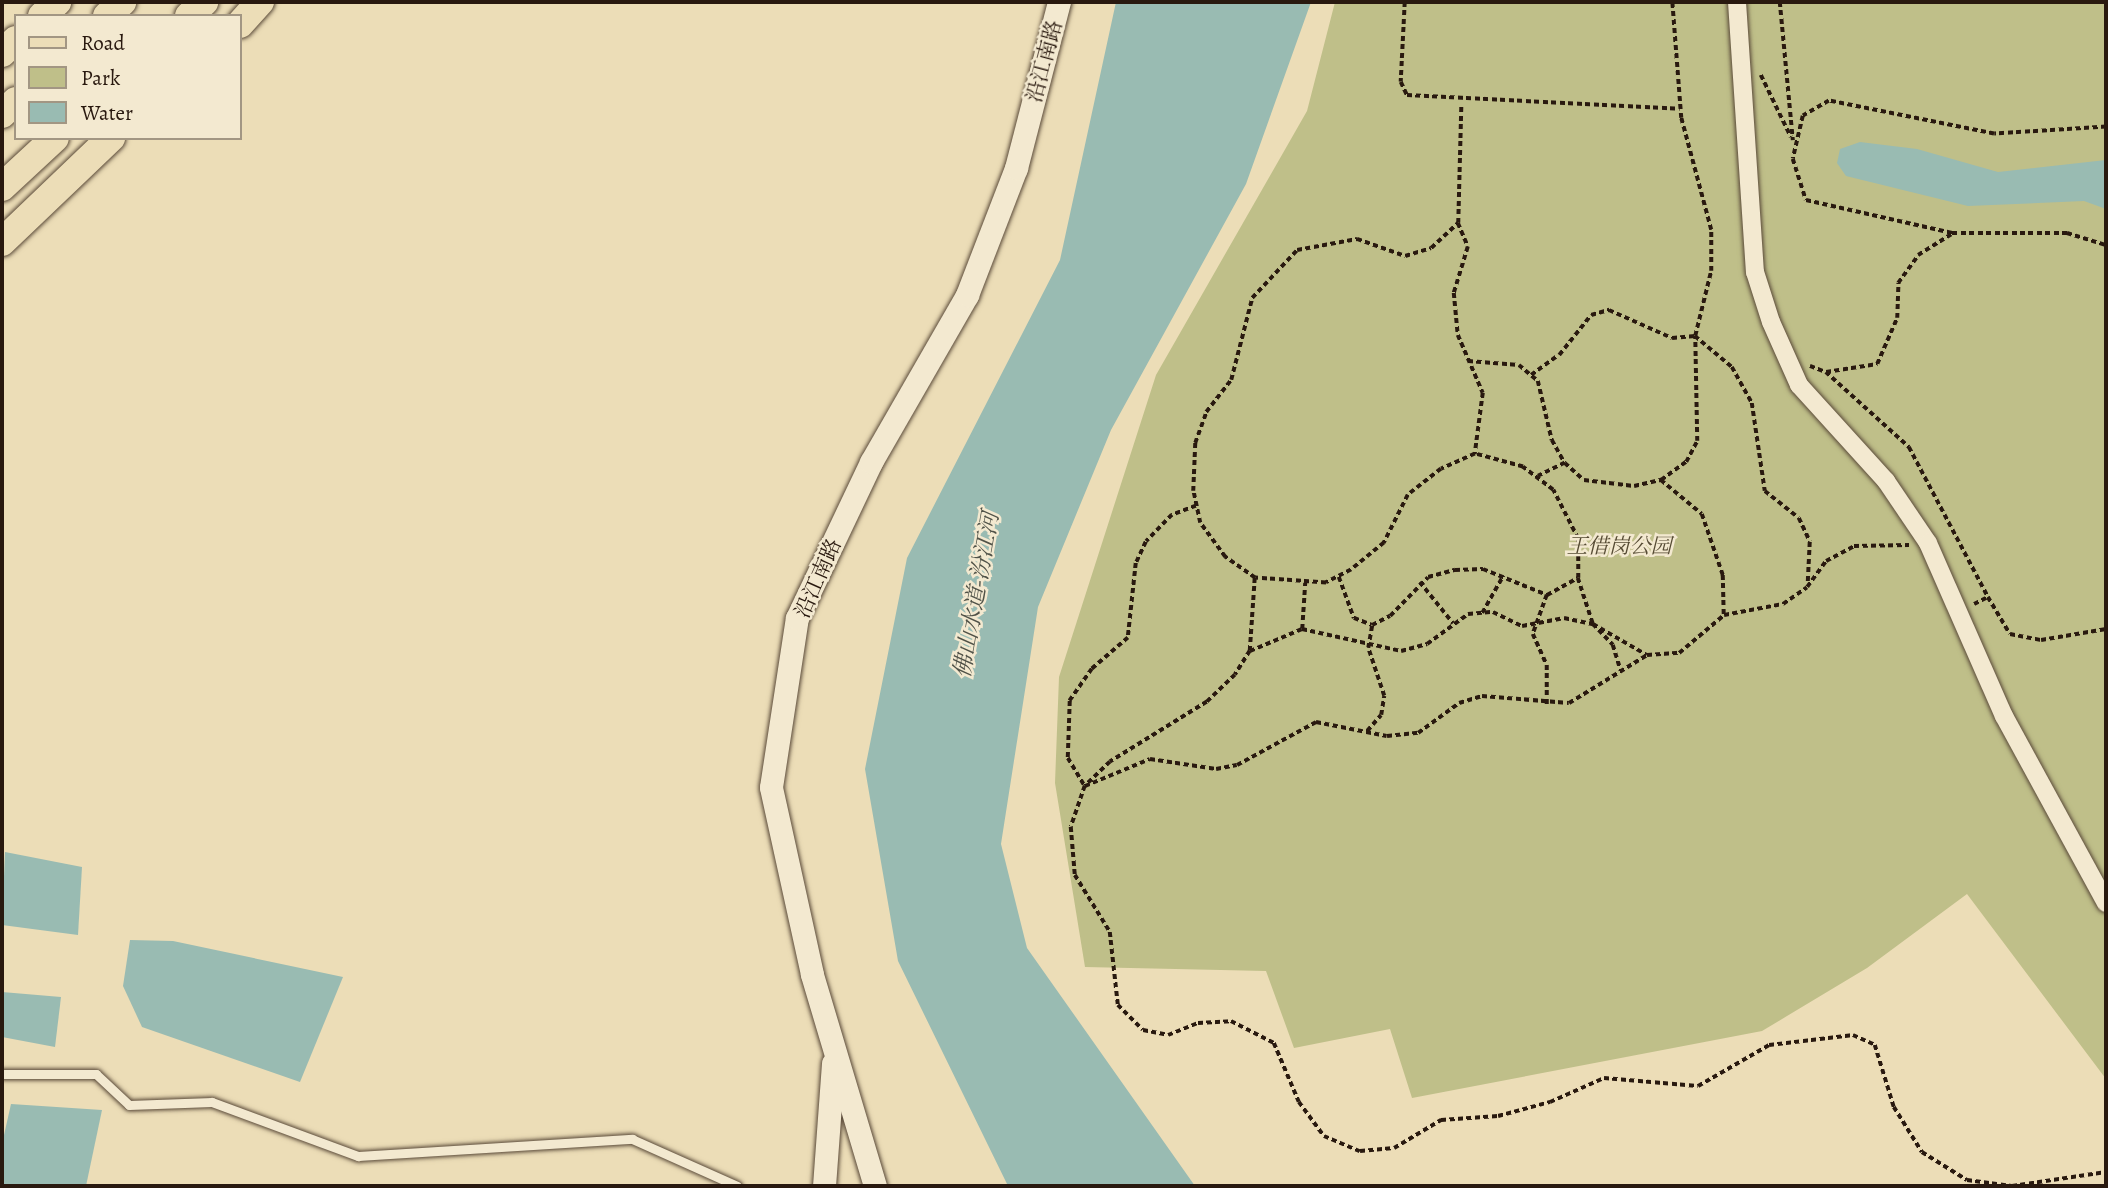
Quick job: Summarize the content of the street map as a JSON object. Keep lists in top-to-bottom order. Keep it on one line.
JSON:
{"streets":{"street":["沿江南路"]},"water":["佛山水道-汾江河"],"parks":["王借岗公园"],"legend":["Road","Park","Water"]}
